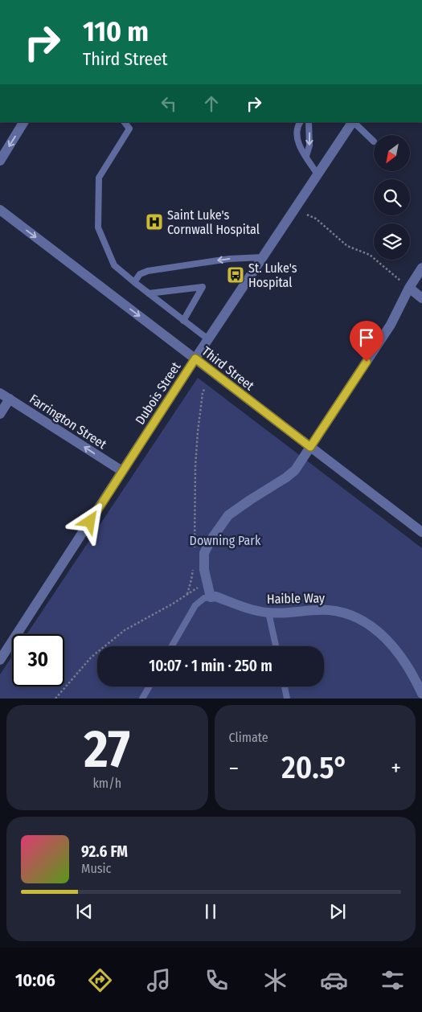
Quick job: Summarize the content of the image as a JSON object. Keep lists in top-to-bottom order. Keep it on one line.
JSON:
{"streets":{"street":["Third Street","Dubois Street","Farrington Street","Haible Way"]},"crossings":[["Third Street","Dubois Street"],["Dubois Street","Farrington Street"]],"one_way":["Third Street","Farrington Street"],"parks":["Downing Park"],"places":{"hospital":["Saint Luke's Cornwall Hospital"],"bus stop":["St. Luke's Hospital"]},"north":"bottom left","page":{"turn":["110 m","Third Street"],"limit":"30","trip":"10:07 · 1 min · 250 m","tile":[["27","km/h"],"Climate"],"heat":["−","20.5°","+"],"song":["92.6 FM","Music"],"tabs":"10:06"}}
